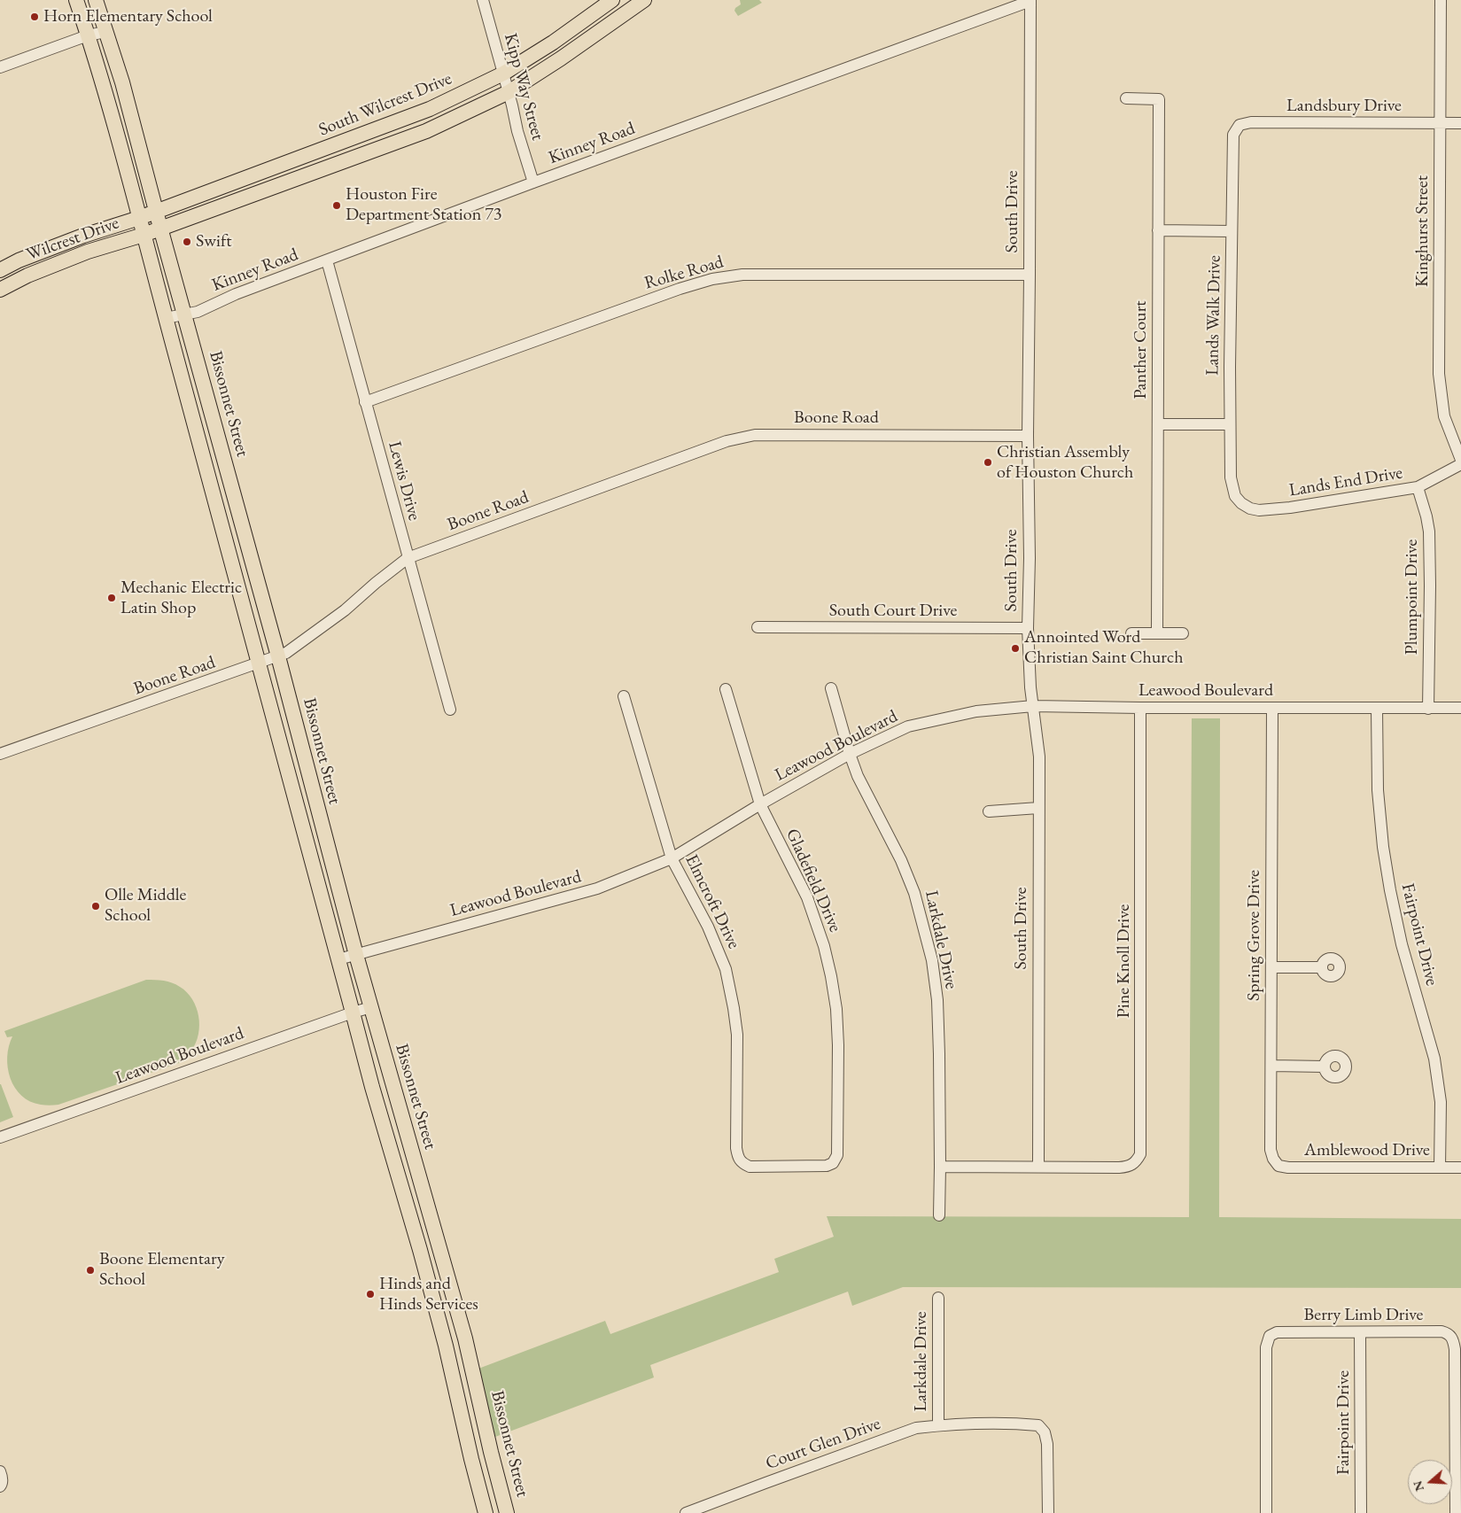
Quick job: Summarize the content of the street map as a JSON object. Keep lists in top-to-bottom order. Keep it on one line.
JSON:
{"streets":{"main road":["South Wilcrest Drive","Wilcrest Drive","Bissonnet Street"],"street":["Kipp Way Street","Landsbury Drive","Kinney Road","South Drive","Kinghurst Street","Rolke Road","Lands Walk Drive","Panther Court","Boone Road","Lewis Drive","Lands End Drive","Plumpoint Drive","South Court Drive","Leawood Boulevard","Gladefield Drive","Elmcroft Drive","Fairpoint Drive","Spring Grove Drive","Larkdale Drive","Pine Knoll Drive","Amblewood Drive","Berry Limb Drive","Court Glen Drive"]},"crossings":[["Kipp Way Street","South Wilcrest Drive"],["Kipp Way Street","Kinney Road"],["South Wilcrest Drive","Wilcrest Drive"],["South Wilcrest Drive","Bissonnet Street"],["Landsbury Drive","Kinghurst Street"],["Landsbury Drive","Lands Walk Drive"],["Kinney Road","South Drive"],["Kinney Road","Bissonnet Street"],["Kinney Road","Lewis Drive"],["South Drive","Rolke Road"],["South Drive","Boone Road"],["South Drive","South Court Drive"],["South Drive","Leawood Boulevard"],["South Drive","Pine Knoll Drive"],["Wilcrest Drive","Bissonnet Street"],["Rolke Road","Lewis Drive"],["Lands Walk Drive","Lands End Drive"],["Bissonnet Street","Boone Road"],["Bissonnet Street","Leawood Boulevard"],["Boone Road","Lewis Drive"],["Lands End Drive","Plumpoint Drive"],["Plumpoint Drive","Leawood Boulevard"],["Leawood Boulevard","Gladefield Drive"],["Leawood Boulevard","Elmcroft Drive"],["Leawood Boulevard","Fairpoint Drive"],["Leawood Boulevard","Spring Grove Drive"],["Leawood Boulevard","Larkdale Drive"],["Leawood Boulevard","Pine Knoll Drive"],["Gladefield Drive","Elmcroft Drive"],["Fairpoint Drive","Amblewood Drive"],["Fairpoint Drive","Berry Limb Drive"],["Spring Grove Drive","Amblewood Drive"],["Larkdale Drive","Court Glen Drive"]],"places":["Horn Elementary School","Houston Fire Department Station 73","Swift","Christian Assembly of Houston Church","Mechanic Electric Latin Shop","Annointed Word Christian Saint Church","Olle Middle School","Boone Elementary School","Hinds and Hinds Services"],"north":"left"}
